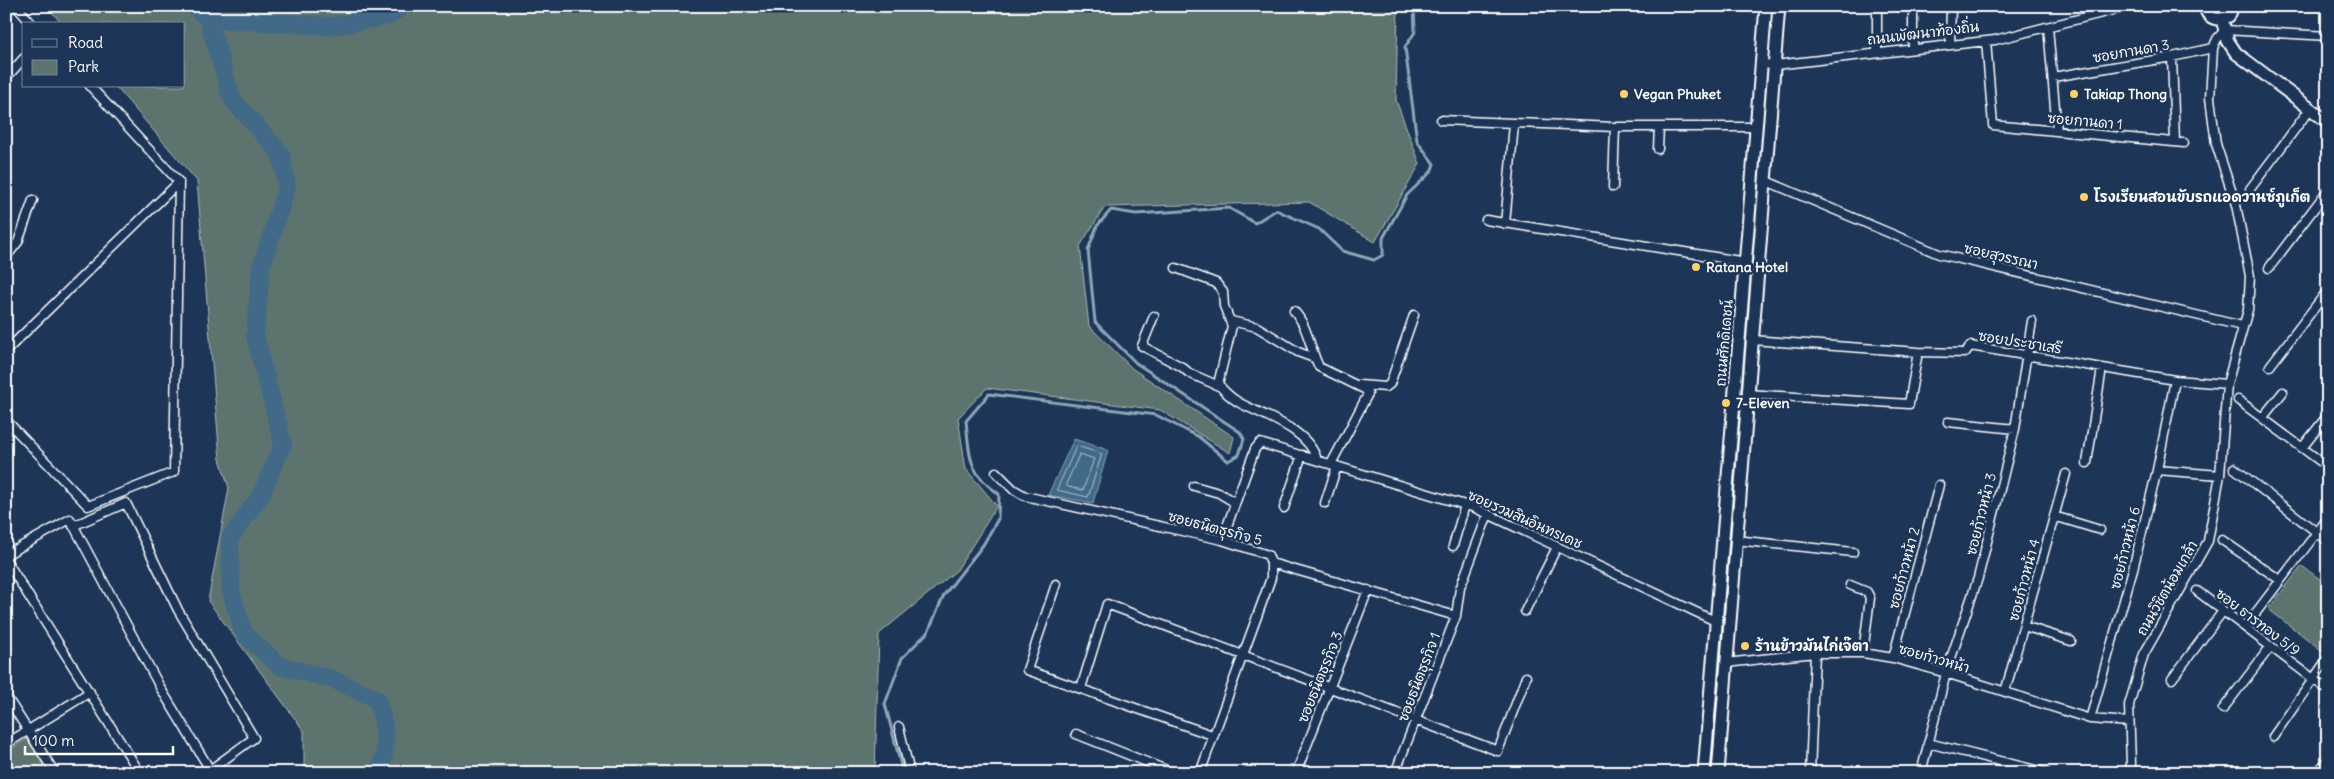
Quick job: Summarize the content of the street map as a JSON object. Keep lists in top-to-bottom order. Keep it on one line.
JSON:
{"streets":{"main road":["ถนนศักดิเดชน์"],"street":["ถนนพัฒนาท้องถิ่น","ซอยกานดา 3","ซอยกานดา 1","ซอยสุวรรณา","ซอยประชาเสรี","ซอยก้าวหน้า 3","ซอยรวมสินอินทรเดช","ซอยธนิตธุรกิจ 5","ซอยก้าวหน้า 6","ซอยก้าวหน้า 2","ซอยก้าวหน้า 4","ถนนวิชิตน้อมเกล้า","ซอย ธารทอง 5/9","ซอยก้าวหน้า","ซอยธนิตธุรกิจ 3","ซอยธนิตธุรกิจ 1"]},"crossings":[["ถนนพัฒนาท้องถิ่น","ซอยกานดา 1"],["ถนนพัฒนาท้องถิ่น","ถนนศักดิเดชน์"],["ซอยกานดา 3","ซอยกานดา 1"],["ซอยกานดา 3","ถนนวิชิตน้อมเกล้า"],["ซอยสุวรรณา","ถนนศักดิเดชน์"],["ซอยสุวรรณา","ถนนวิชิตน้อมเกล้า"],["ซอยประชาเสรี","ถนนศักดิเดชน์"],["ซอยประชาเสรี","ซอยก้าวหน้า 3"],["ซอยประชาเสรี","ซอยก้าวหน้า 6"],["ซอยประชาเสรี","ถนนวิชิตน้อมเกล้า"],["ถนนศักดิเดชน์","ซอยรวมสินอินทรเดช"],["ถนนศักดิเดชน์","ซอยก้าวหน้า"],["ซอยก้าวหน้า 3","ซอยก้าวหน้า"],["ซอยรวมสินอินทรเดช","ซอยธนิตธุรกิจ 1"],["ซอยก้าวหน้า 6","ซอยก้าวหน้า"],["ซอยก้าวหน้า 2","ซอยก้าวหน้า"],["ซอยก้าวหน้า 4","ซอยก้าวหน้า"],["ถนนวิชิตน้อมเกล้า","ซอยก้าวหน้า"]],"places":["Vegan Phuket","Takiap Thong","โรงเรียนสอนขับรถแอดวานซ์ภูเก็ต","Ratana Hotel","7-Eleven","ร้านข้าวมันไก่เจ๊ตา"],"legend":["Road","Park"],"scale_bar":"100 m"}
